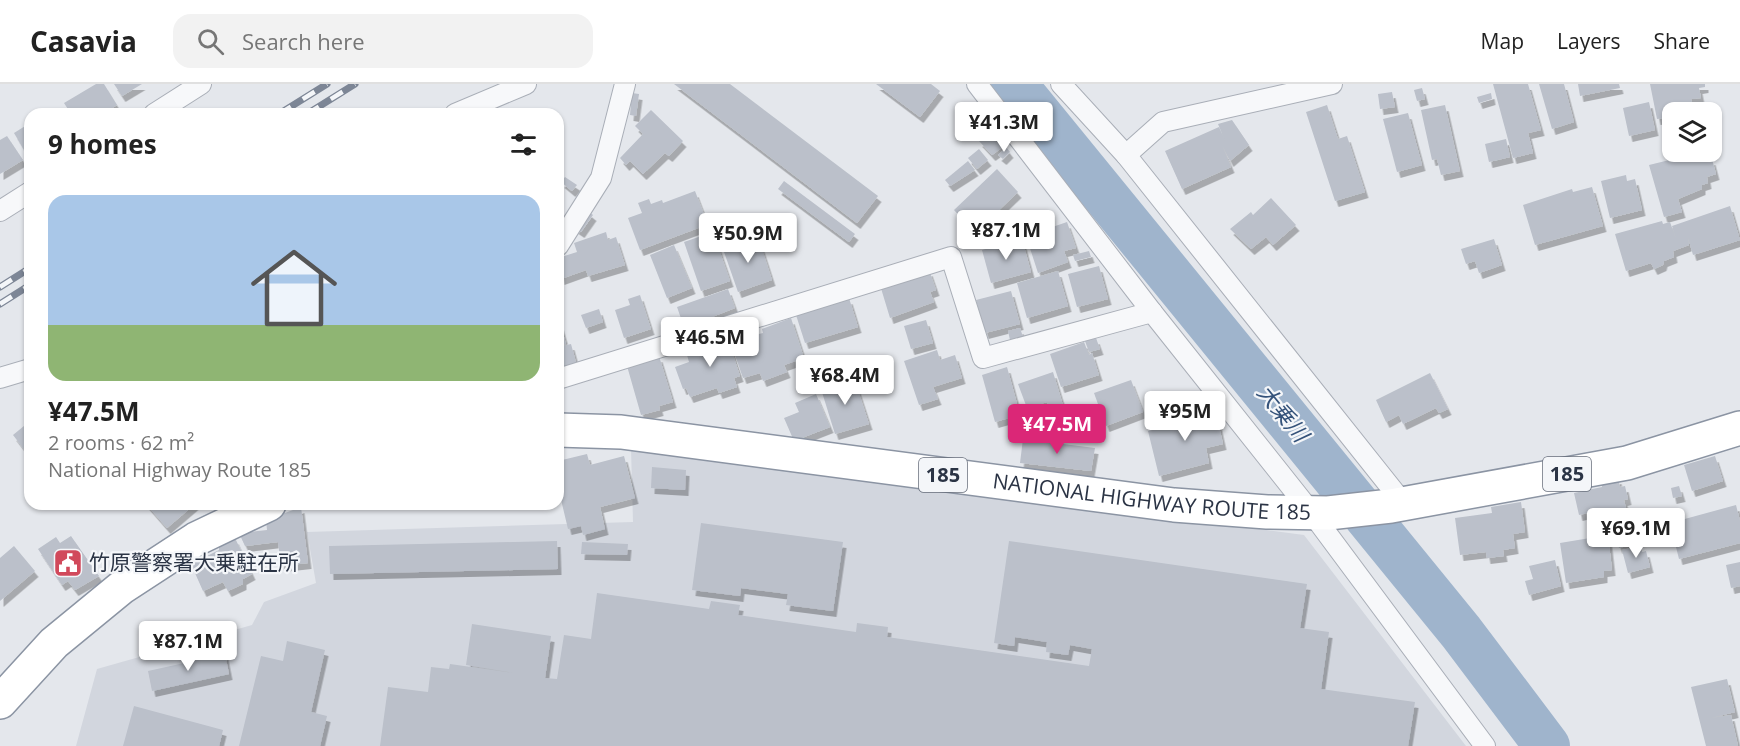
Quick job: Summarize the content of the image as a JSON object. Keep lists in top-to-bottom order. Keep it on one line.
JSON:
{"streets":{"highway":["185","NATIONAL HIGHWAY ROUTE 185"]},"water":["大乗川"],"places":{"public building":["竹原警察署大乗駐在所"]},"page":{"header":"Casavia","search":"Search here","nav":["Map","Layers","Share"],"price":["¥41.3M","¥87.1M","¥50.9M","¥46.5M","¥68.4M","¥95M","¥47.5M","¥69.1M","¥87.1M"],"heading":"9 homes","list":[{"name":"¥47.5M","note":"2 rooms · 62 m² · National Highway Route 185"}]}}
